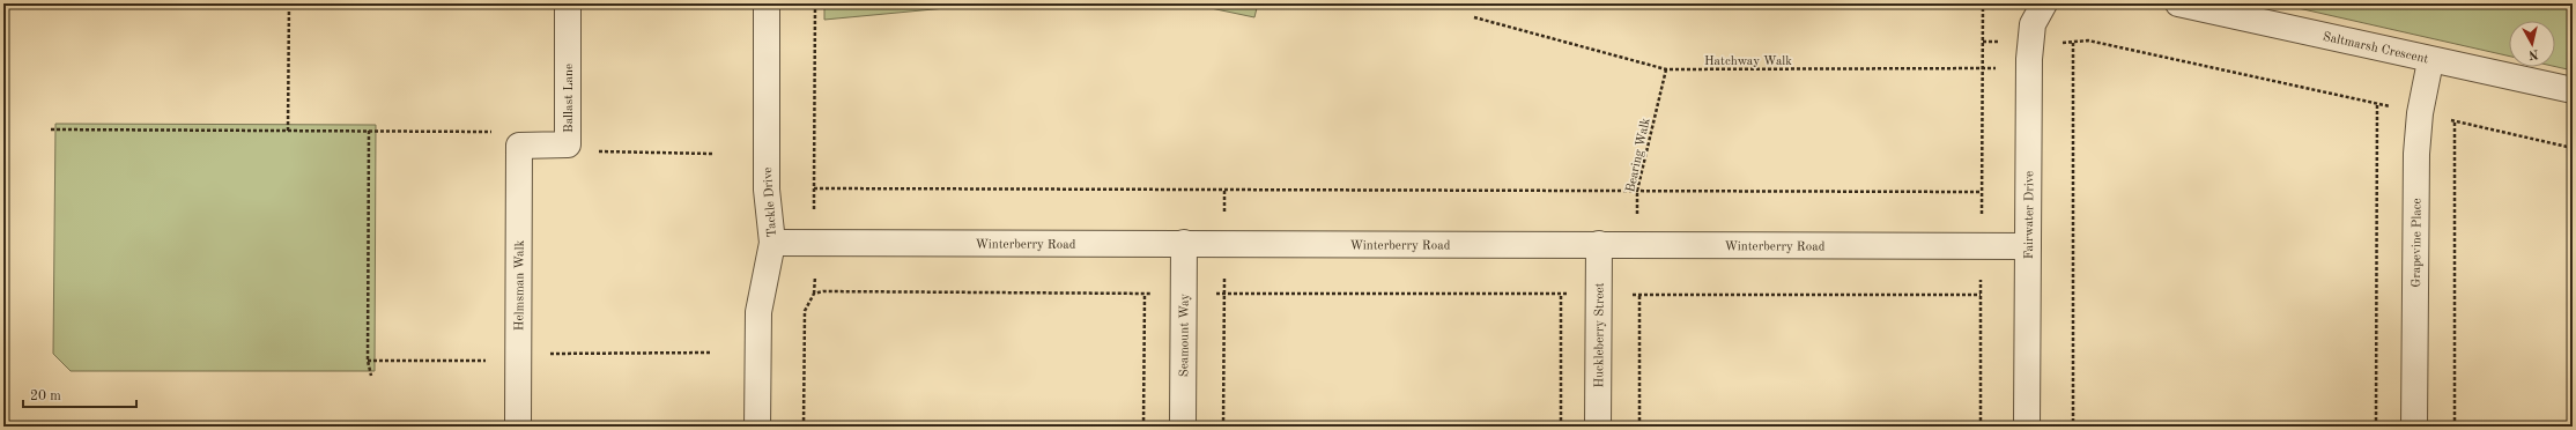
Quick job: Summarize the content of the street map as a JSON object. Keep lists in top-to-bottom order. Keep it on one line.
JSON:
{"streets":{"street":["Saltmarsh Crescent","Ballast Lane","Tackle Drive","Fairwater Drive","Winterberry Road","Grapevine Place","Helmsman Walk","Seamount Way","Huckleberry Street"],"path":["Hatchway Walk","Bearing Walk"]},"crossings":[["Saltmarsh Crescent","Grapevine Place"],["Hatchway Walk","Bearing Walk"],["Hatchway Walk","Fairwater Drive"],["Ballast Lane","Helmsman Walk"],["Bearing Walk","Winterberry Road"],["Tackle Drive","Winterberry Road"],["Fairwater Drive","Winterberry Road"],["Winterberry Road","Seamount Way"],["Winterberry Road","Huckleberry Street"]],"scale_bar":"20 m","north":"bottom"}
